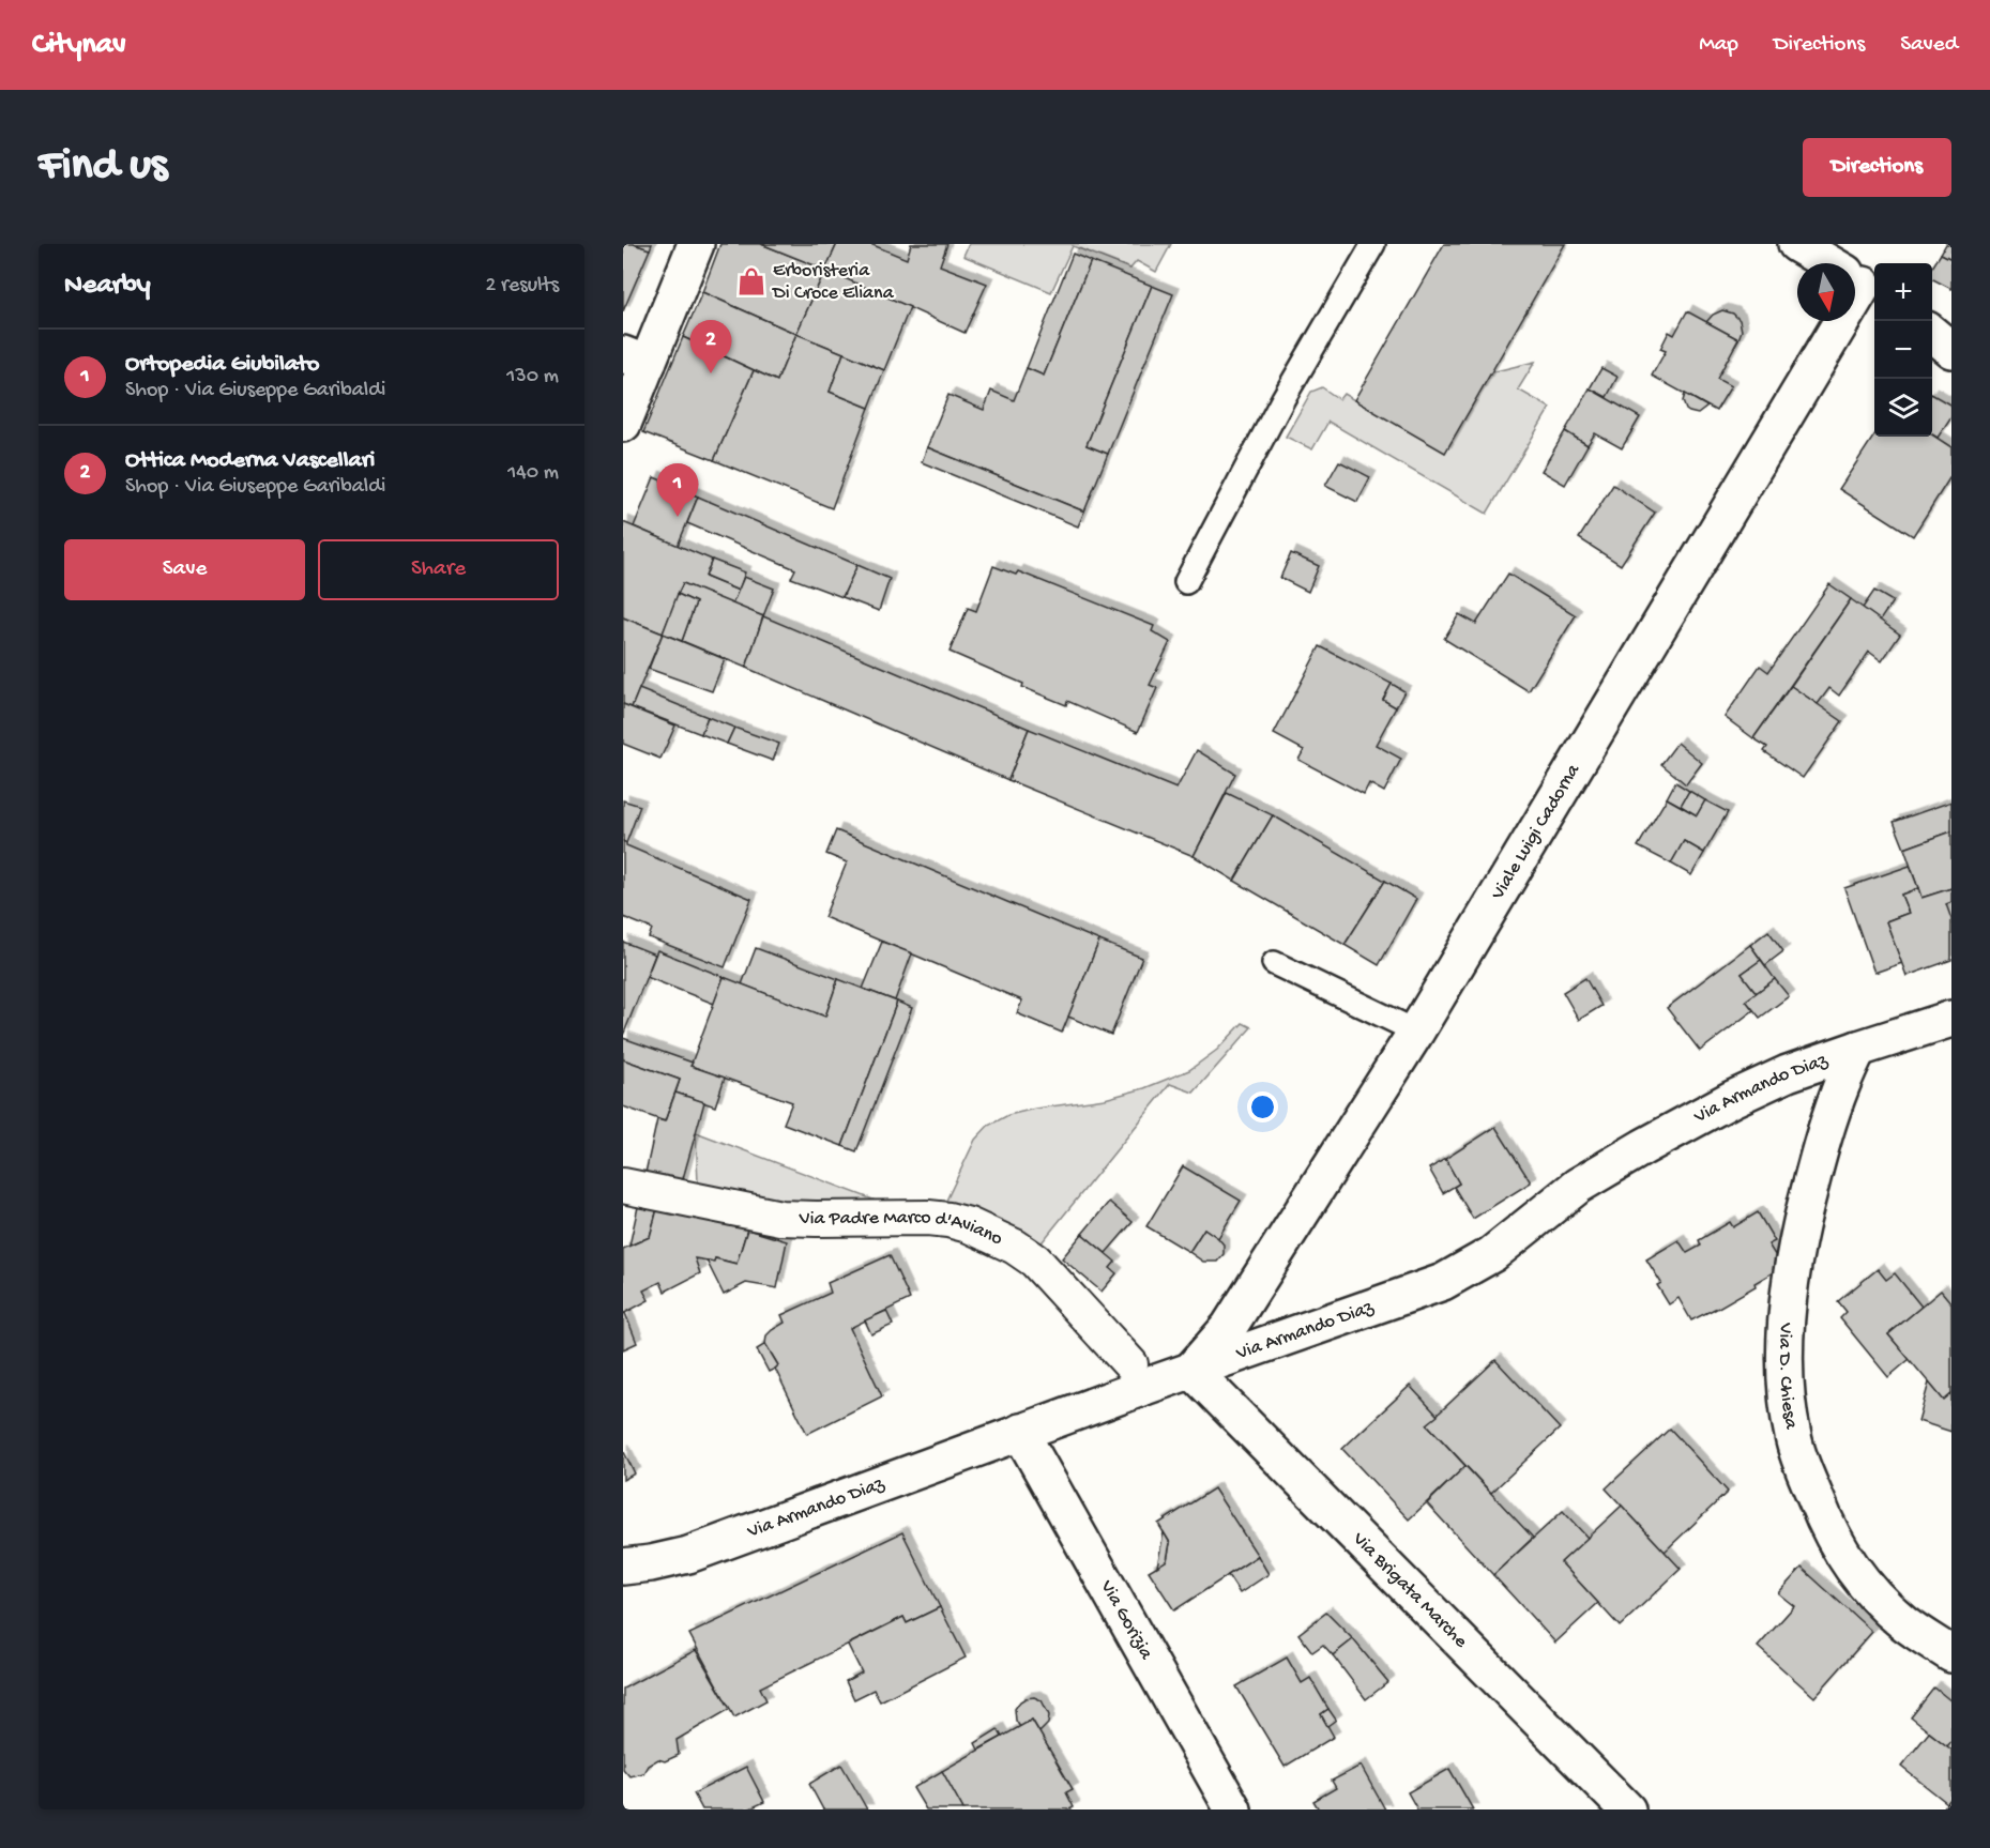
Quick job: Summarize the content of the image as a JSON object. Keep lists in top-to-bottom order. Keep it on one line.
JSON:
{"streets":{"street":["Viale Luigi Cadorna","Via Armando Diaz","Via Padre Marco d'Aviano","Via D. Chiesa","Via Brigata Marche","Via Gorizia"]},"crossings":[["Viale Luigi Cadorna","Via Armando Diaz"],["Viale Luigi Cadorna","Via Brigata Marche"],["Via Armando Diaz","Via D. Chiesa"],["Via Armando Diaz","Via Brigata Marche"],["Via Armando Diaz","Via Gorizia"]],"places":{"shop":["Erboristeria Di Croce Eliana"]},"north":"bottom","page":{"header":"Citynav","nav":["Map","Directions","Saved"],"buttons":["Directions",["Save","Share"]],"title":"Find us","heading":["Nearby","2 results"],"map_buttons":["+","−"],"pins":["2","1"],"list":[{"mark":"1","name":"Ortopedia Giubilato","note":"Shop · Via Giuseppe Garibaldi","value":"130 m"},{"mark":"2","name":"Ottica Moderna Vascellari","note":"Shop · Via Giuseppe Garibaldi","value":"140 m"}]}}
